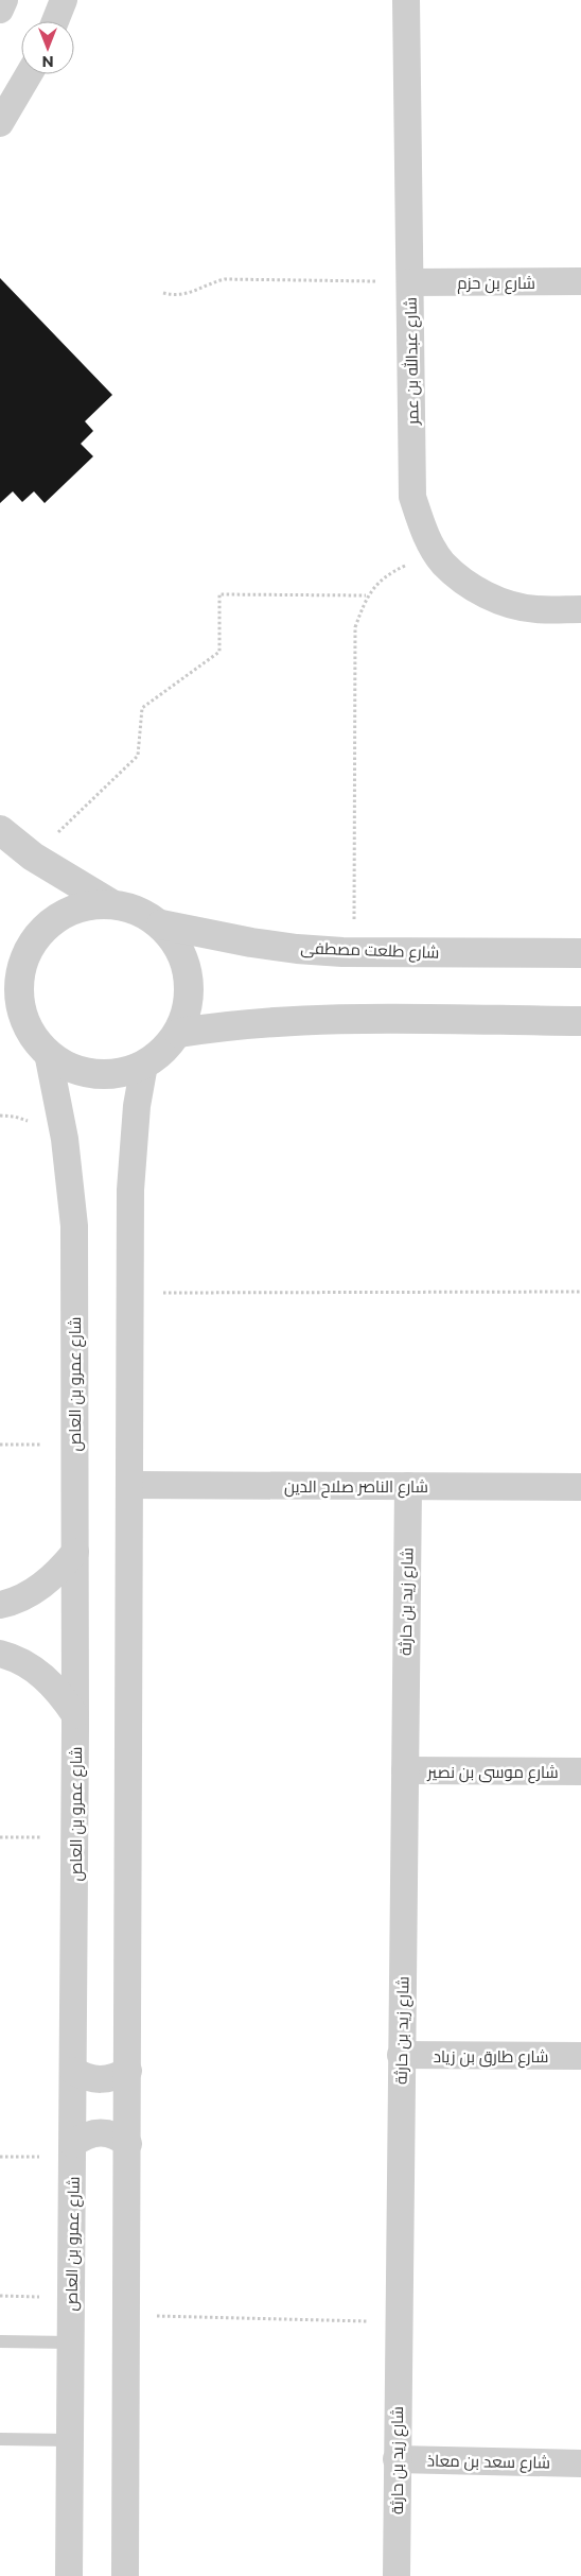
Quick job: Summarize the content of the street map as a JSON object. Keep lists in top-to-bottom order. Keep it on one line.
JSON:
{"streets":{"street":["شارع بن حزم","شارع عبدالله بن عمر","شارع طلعت مصطفى","شارع عمرو بن العاص","شارع الناصر صلاح الدين","شارع زيد بن حارثة","شارع موسى بن نصير","شارع طارق بن زياد","شارع سعد بن معاذ"]},"crossings":[["شارع بن حزم","شارع عبدالله بن عمر"],["شارع طلعت مصطفى","شارع عمرو بن العاص"],["شارع الناصر صلاح الدين","شارع زيد بن حارثة"],["شارع زيد بن حارثة","شارع موسى بن نصير"],["شارع زيد بن حارثة","شارع طارق بن زياد"],["شارع زيد بن حارثة","شارع سعد بن معاذ"]],"north":"bottom"}
